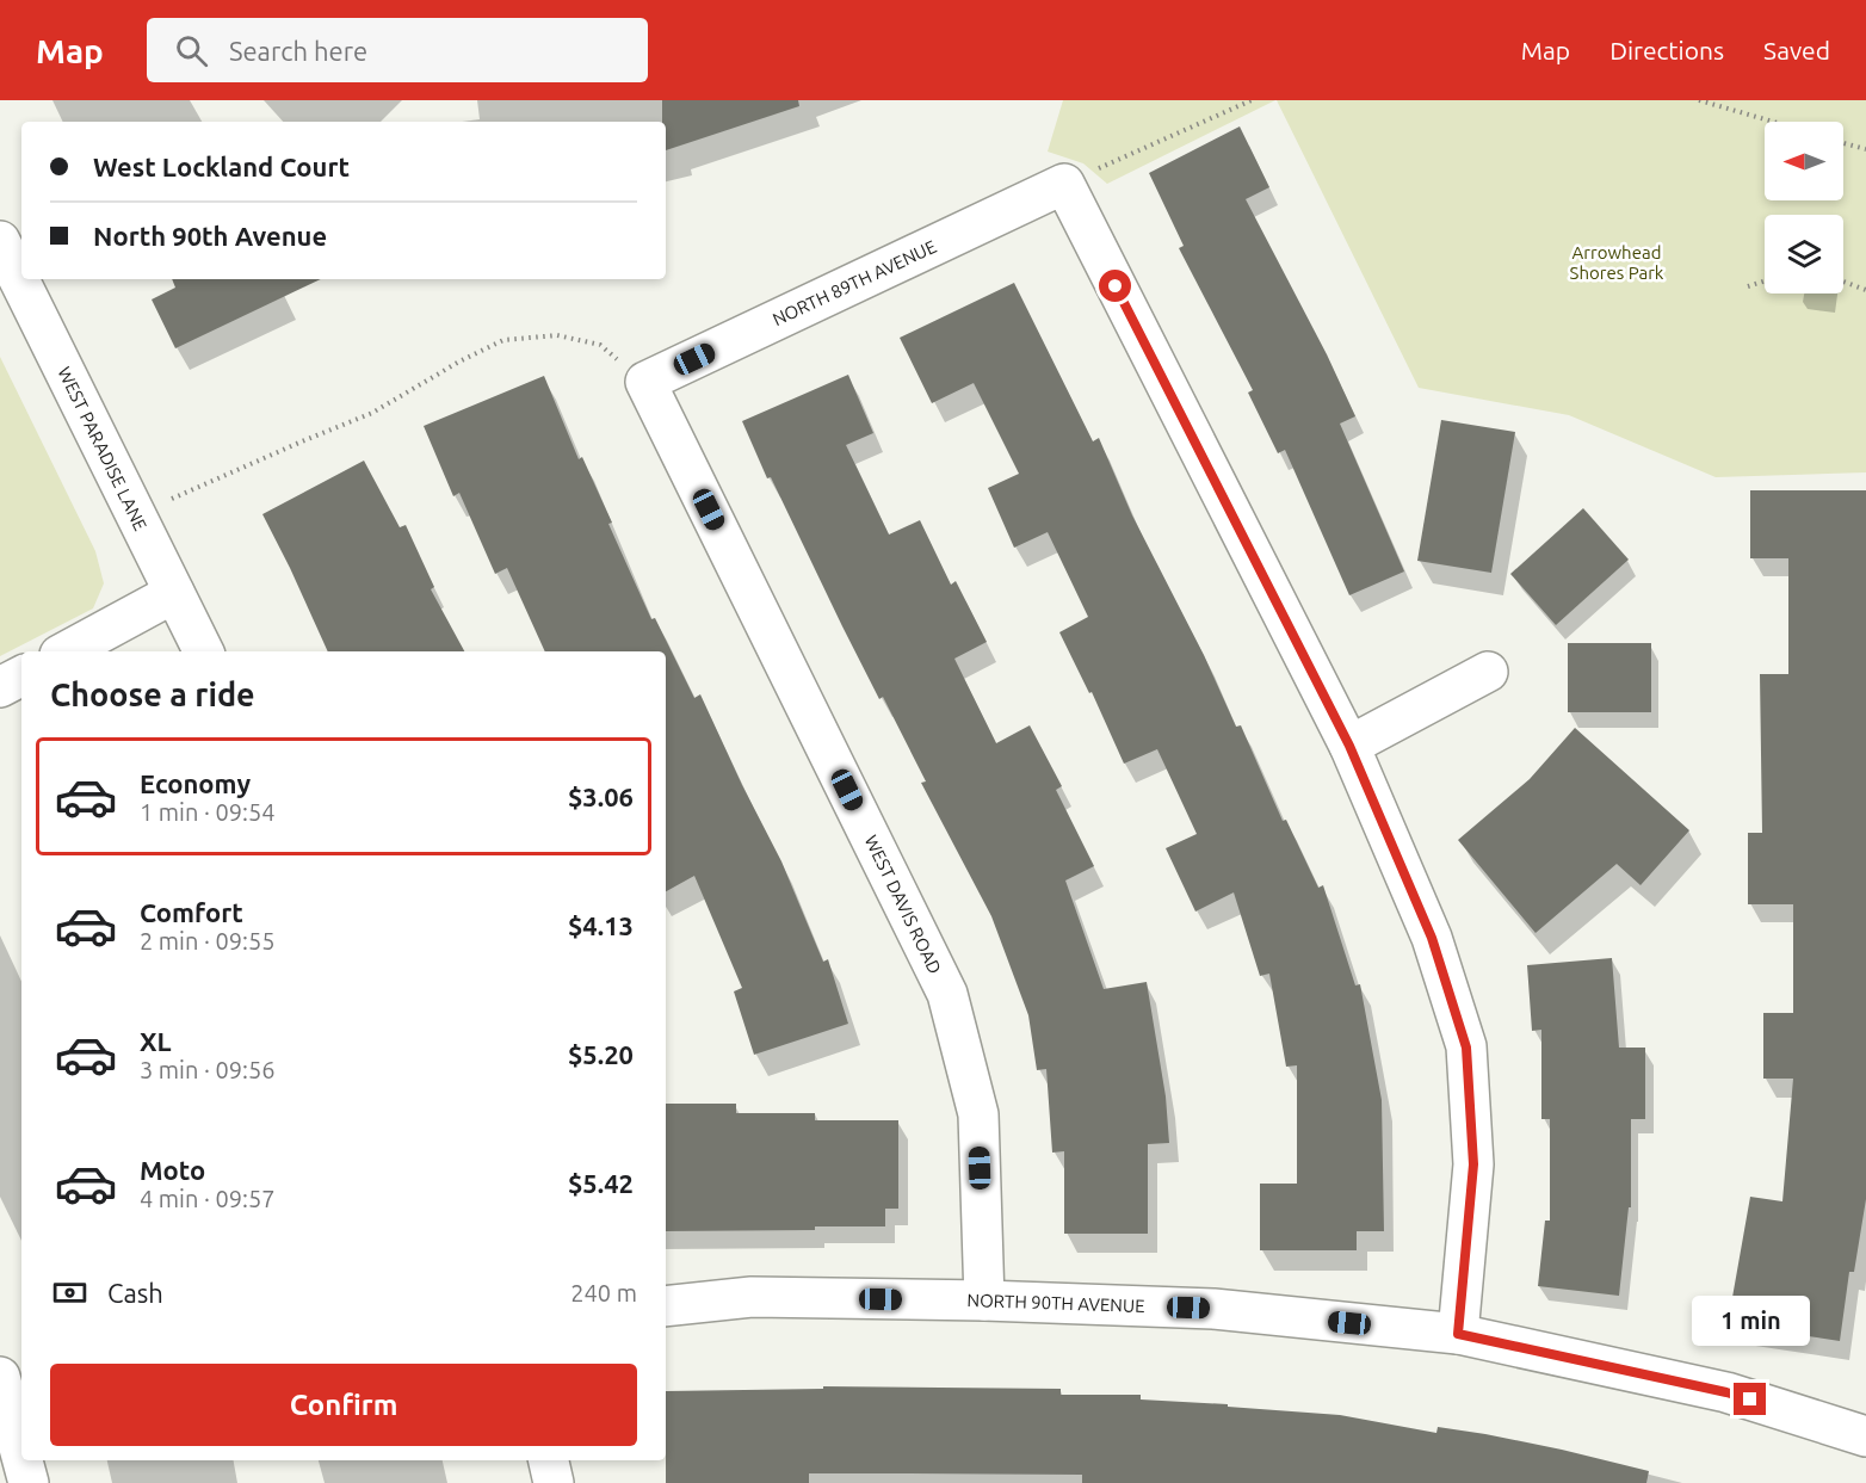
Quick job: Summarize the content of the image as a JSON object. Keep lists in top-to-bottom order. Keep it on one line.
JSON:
{"streets":{"street":["NORTH 89TH AVENUE","WEST PARADISE LANE","WEST DAVIS ROAD","NORTH 90TH AVENUE"]},"crossings":[["NORTH 89TH AVENUE","WEST DAVIS ROAD"],["WEST DAVIS ROAD","NORTH 90TH AVENUE"]],"parks":["Arrowhead Shores Park"],"north":"left","page":{"header":"Map","search":"Search here","nav":["Map","Directions","Saved"],"banner":["West Lockland Court","North 90th Avenue"],"heading":"Choose a ride","list":[{"name":"Economy","note":"1 min · 09:54","value":"$3.06"},{"name":"Comfort","note":"2 min · 09:55","value":"$4.13"},{"name":"XL","note":"3 min · 09:56","value":"$5.20"},{"name":"Moto","note":"4 min · 09:57","value":"$5.42"}],"pay":["Cash","240 m"],"bubble":"1 min","buttons":"Confirm"}}
